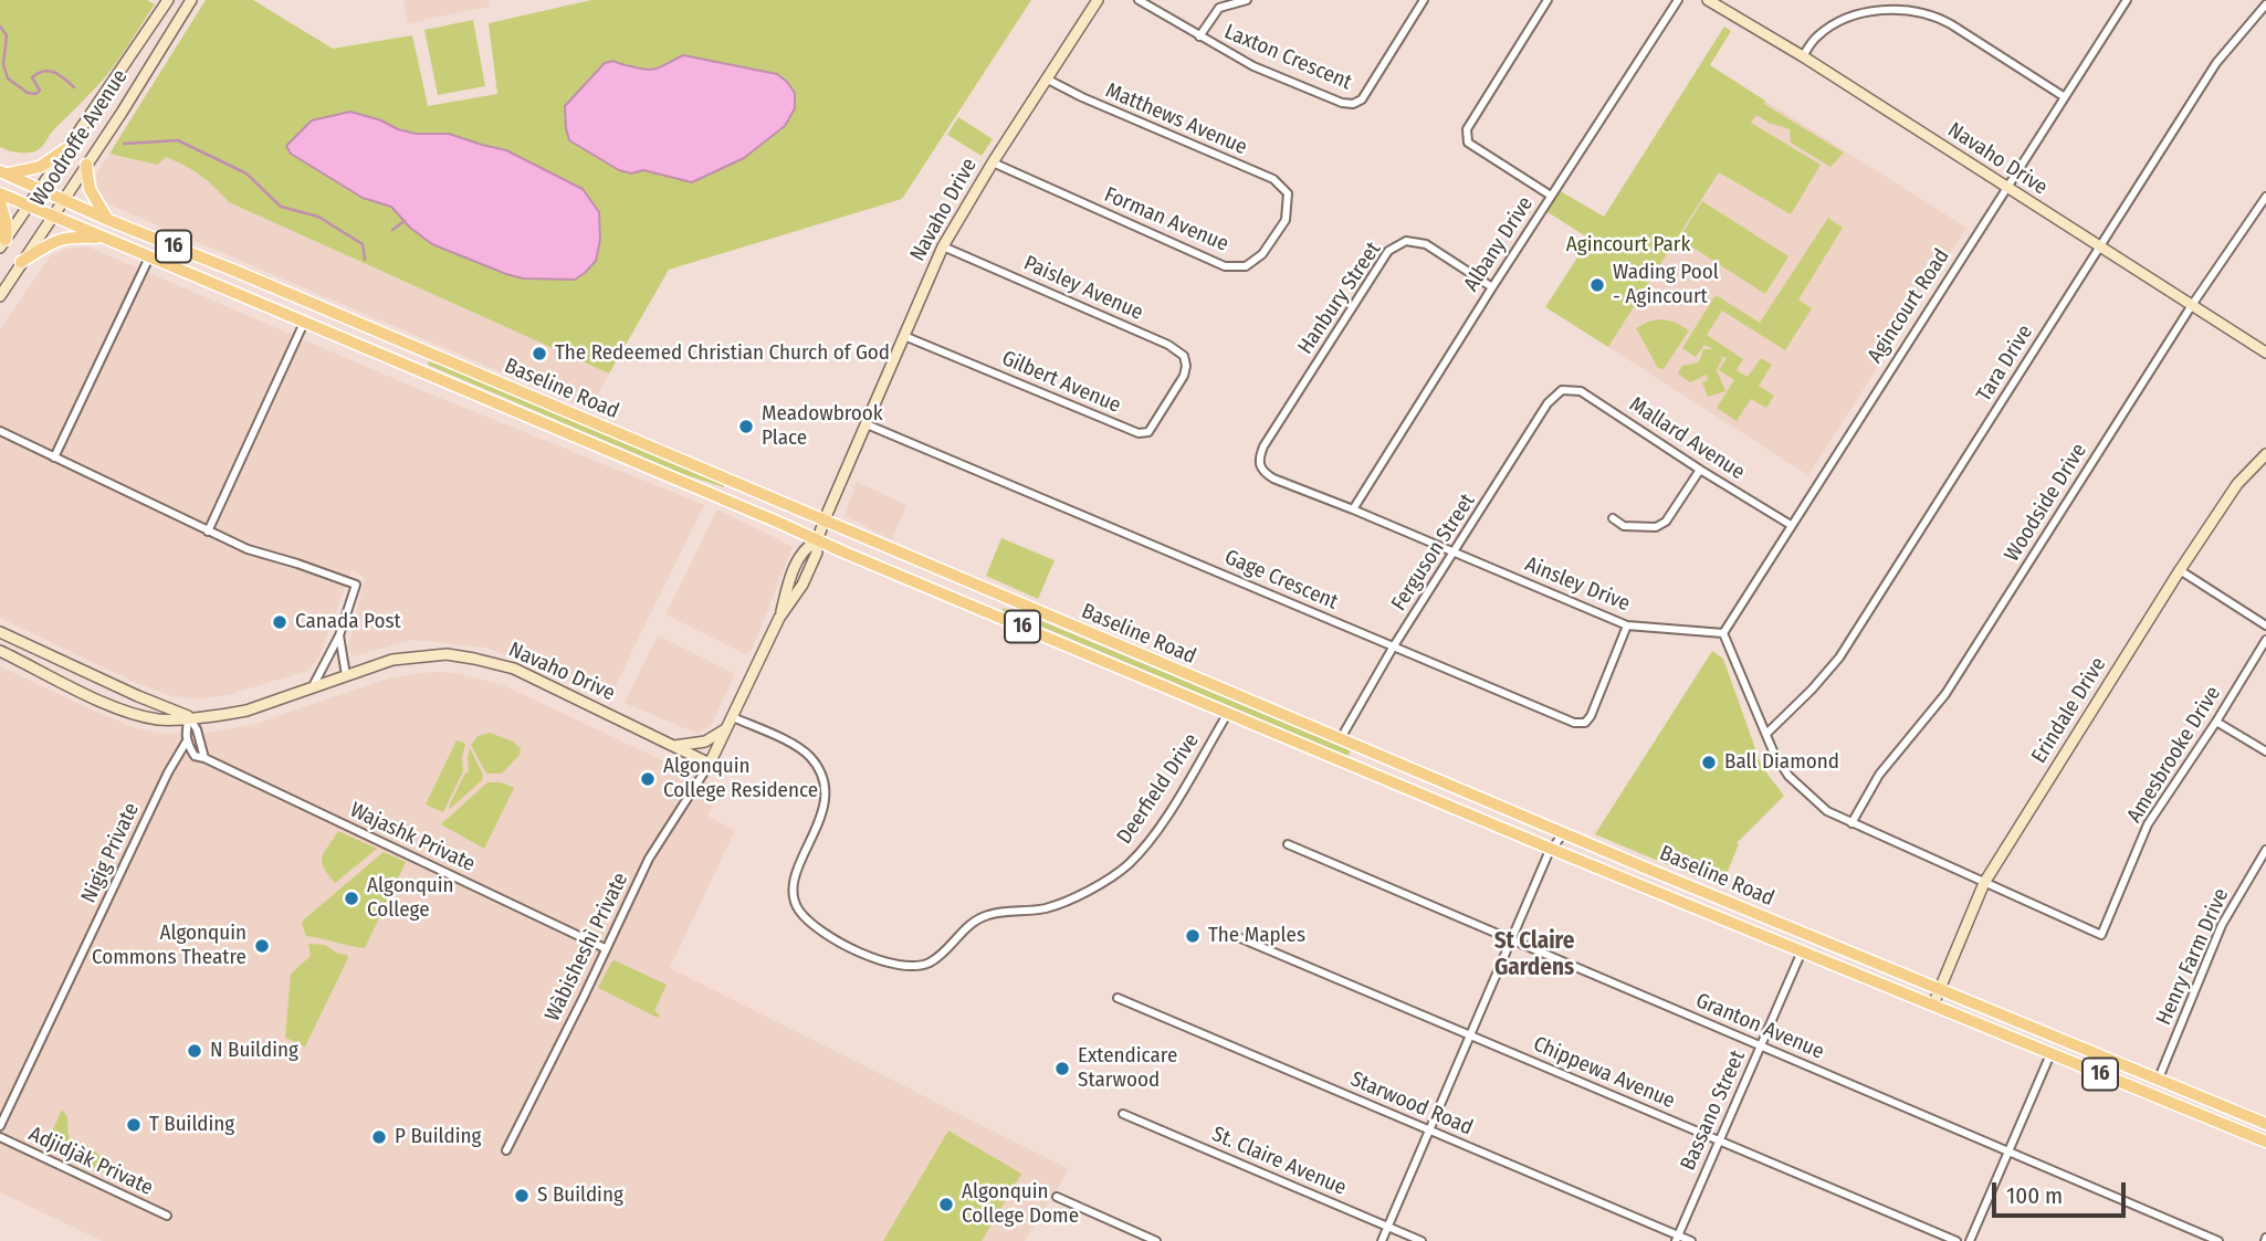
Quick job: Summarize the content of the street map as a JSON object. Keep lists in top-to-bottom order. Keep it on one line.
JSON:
{"streets":{"main road":["16","Baseline Road"],"street":["Laxton Crescent","Matthews Avenue","Woodroffe Avenue","Navaho Drive","Forman Avenue","Albany Drive","Paisley Avenue","Hanbury Street","Agincourt Road","Tara Drive","Gilbert Avenue","Mallard Avenue","Woodside Drive","Ferguson Street","Gage Crescent","Ainsley Drive","Erindale Drive","Amesbrooke Drive","Deerfield Drive","Wajashk Private","Nigig Private","Wàbisheshì Private","Henry Farm Drive","Granton Avenue","Chippewa Avenue","Starwood Road","Bassano Street","Adjidjàk Private","St. Claire Avenue"]},"crossings":[["Matthews Avenue","Navaho Drive"],["Matthews Avenue","Forman Avenue"],["Woodroffe Avenue","Baseline Road"],["Navaho Drive","Forman Avenue"],["Navaho Drive","Paisley Avenue"],["Navaho Drive","Agincourt Road"],["Navaho Drive","Tara Drive"],["Navaho Drive","Gilbert Avenue"],["Navaho Drive","Baseline Road"],["Navaho Drive","Woodside Drive"],["Navaho Drive","Gage Crescent"],["Navaho Drive","Deerfield Drive"],["Navaho Drive","Wàbisheshì Private"],["Albany Drive","Hanbury Street"],["Albany Drive","Ainsley Drive"],["Paisley Avenue","Gilbert Avenue"],["Hanbury Street","Ainsley Drive"],["Agincourt Road","Mallard Avenue"],["Agincourt Road","Ainsley Drive"],["Baseline Road","Ferguson Street"],["Baseline Road","Erindale Drive"],["Baseline Road","Deerfield Drive"],["Baseline Road","Henry Farm Drive"],["Baseline Road","Bassano Street"],["Mallard Avenue","Ferguson Street"],["Ferguson Street","Gage Crescent"],["Ferguson Street","Ainsley Drive"],["Gage Crescent","Ainsley Drive"],["Erindale Drive","Amesbrooke Drive"],["Wajashk Private","Wàbisheshì Private"],["Granton Avenue","Bassano Street"],["Chippewa Avenue","Bassano Street"],["Starwood Road","Bassano Street"]],"districts":["St Claire Gardens"],"parks":["Agincourt Park"],"places":["Wading Pool - Agincourt","The Redeemed Christian Church of God","Meadowbrook Place","Canada Post","Ball Diamond","Algonquin College Residence","Algonquin College","The Maples","Algonquin Commons Theatre","N Building","Extendicare Starwood","T Building","P Building","S Building","Algonquin College Dome"],"scale_bar":"100 m"}
